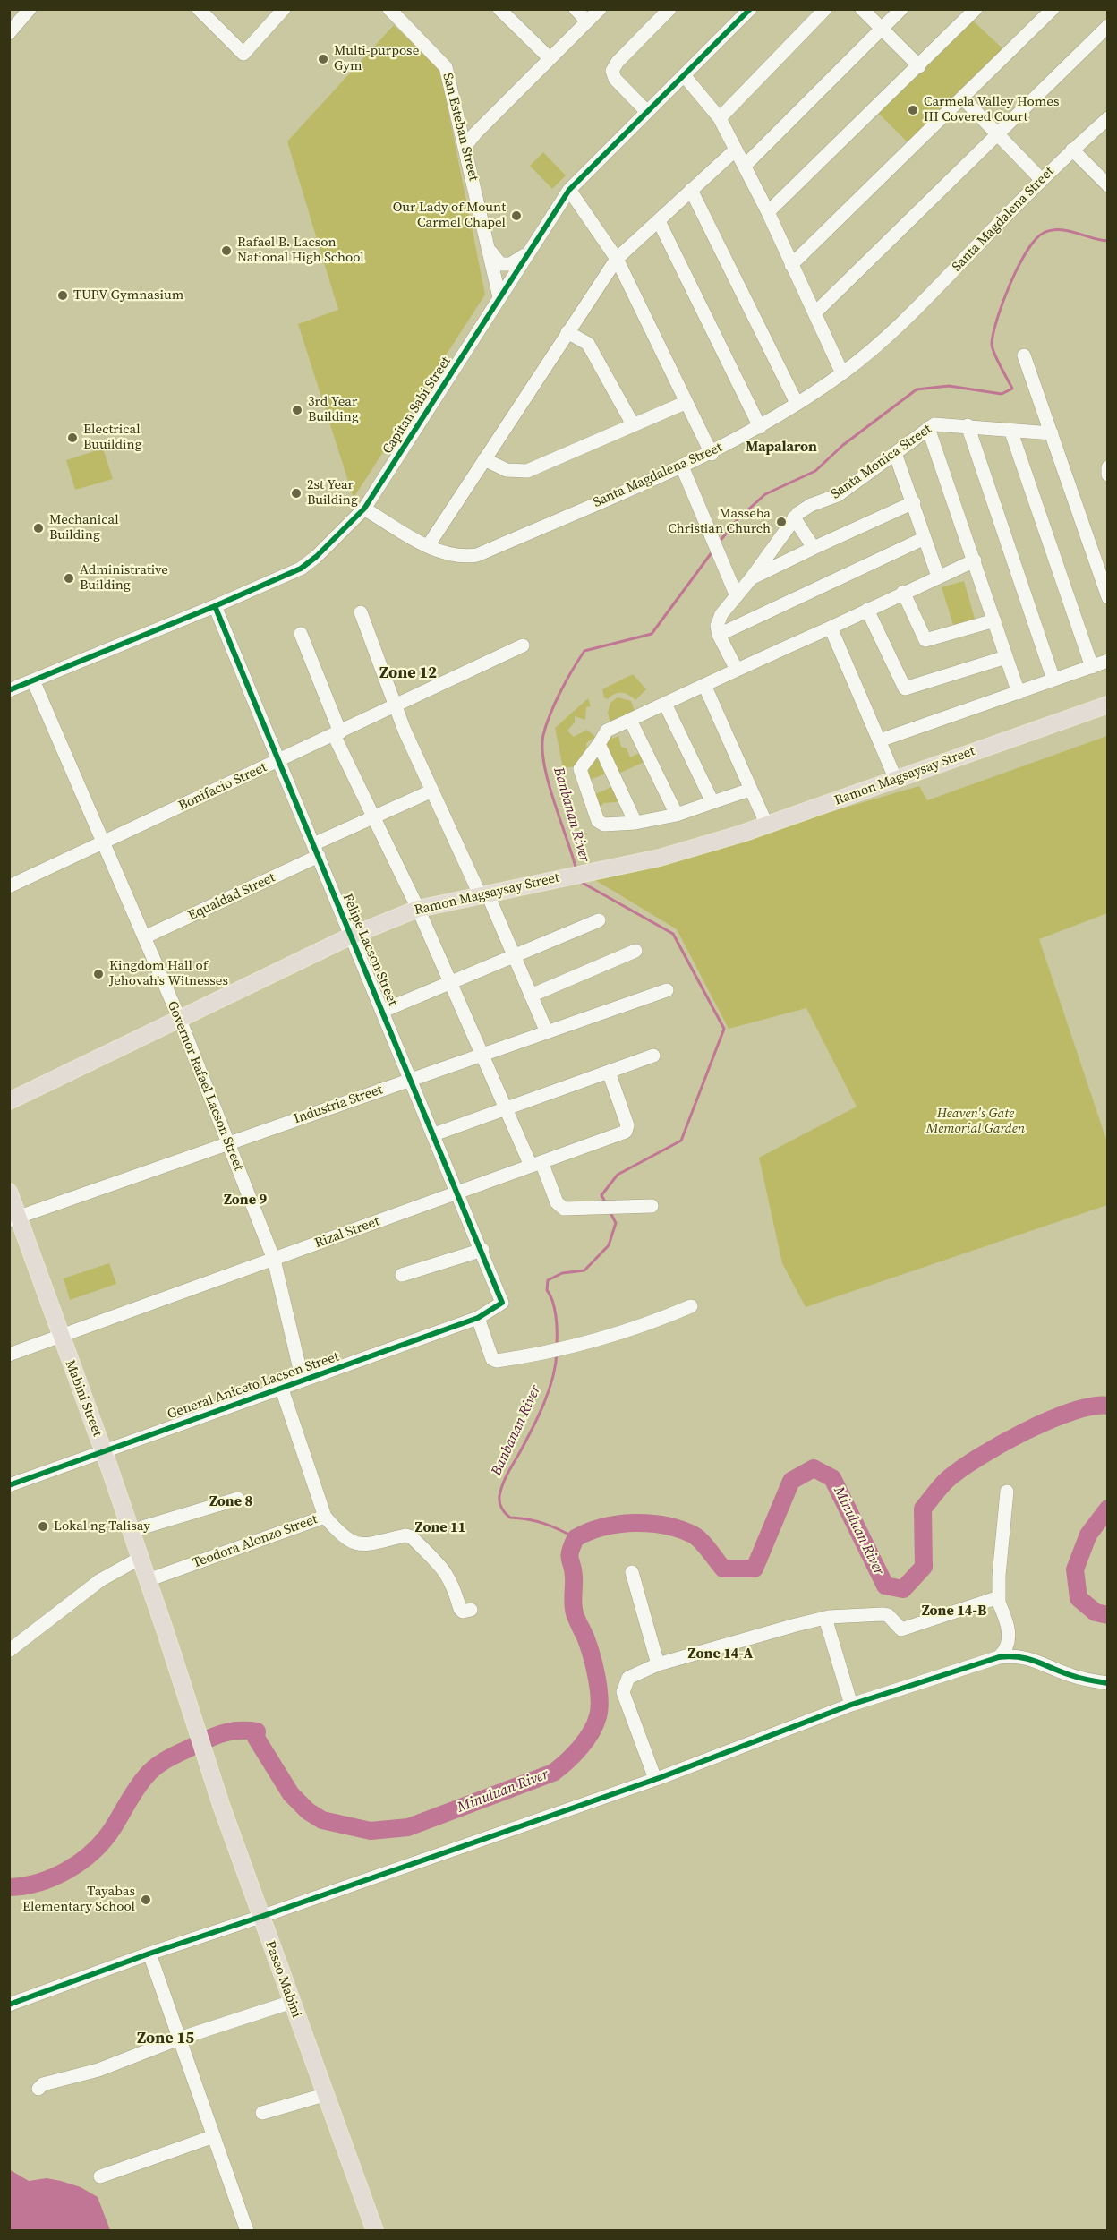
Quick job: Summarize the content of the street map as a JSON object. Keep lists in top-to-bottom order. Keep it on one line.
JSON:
{"streets":{"main road":["Ramon Magsaysay Street","Mabini Street","Paseo Mabini"],"street":["San Esteban Street","Santa Magdalena Street","Capitan Sabi Street","Santa Monica Street","Bonifacio Street","Equaldad Street","Felipe Lacson Street","Governor Rafael Lacson Street","Industria Street","Rizal Street","General Aniceto Lacson Street","Teodora Alonzo Street"]},"crossings":[["San Esteban Street","Capitan Sabi Street"],["Santa Magdalena Street","Capitan Sabi Street"],["Capitan Sabi Street","Felipe Lacson Street"],["Capitan Sabi Street","Governor Rafael Lacson Street"],["Ramon Magsaysay Street","Felipe Lacson Street"],["Ramon Magsaysay Street","Governor Rafael Lacson Street"],["Bonifacio Street","Felipe Lacson Street"],["Bonifacio Street","Governor Rafael Lacson Street"],["Equaldad Street","Felipe Lacson Street"],["Equaldad Street","Governor Rafael Lacson Street"],["Felipe Lacson Street","Industria Street"],["Felipe Lacson Street","Rizal Street"],["Felipe Lacson Street","General Aniceto Lacson Street"],["Governor Rafael Lacson Street","Industria Street"],["Governor Rafael Lacson Street","Rizal Street"],["Governor Rafael Lacson Street","General Aniceto Lacson Street"],["Industria Street","Mabini Street"],["Rizal Street","Mabini Street"],["General Aniceto Lacson Street","Mabini Street"],["General Aniceto Lacson Street","Teodora Alonzo Street"],["Mabini Street","Teodora Alonzo Street"],["Mabini Street","Paseo Mabini"]],"districts":["Mapalaron","Zone 12","Zone 9","Zone 8","Zone 11","Zone 14-B","Zone 14-A","Zone 15"],"water":["Banbanan River","Minuluan River"],"parks":["Heaven's Gate Memorial Garden"],"places":["Multi-purpose Gym","Carmela Valley Homes III Covered Court","Our Lady of Mount Carmel Chapel","Rafael B. Lacson National High School","TUPV Gymnasium","3rd Year Building","Electrical Buuilding","2st Year Building","Masseba Christian Church","Mechanical Building","Administrative Building","Kingdom Hall of Jehovah's Witnesses","Lokal ng Talisay","Tayabas Elementary School"]}
